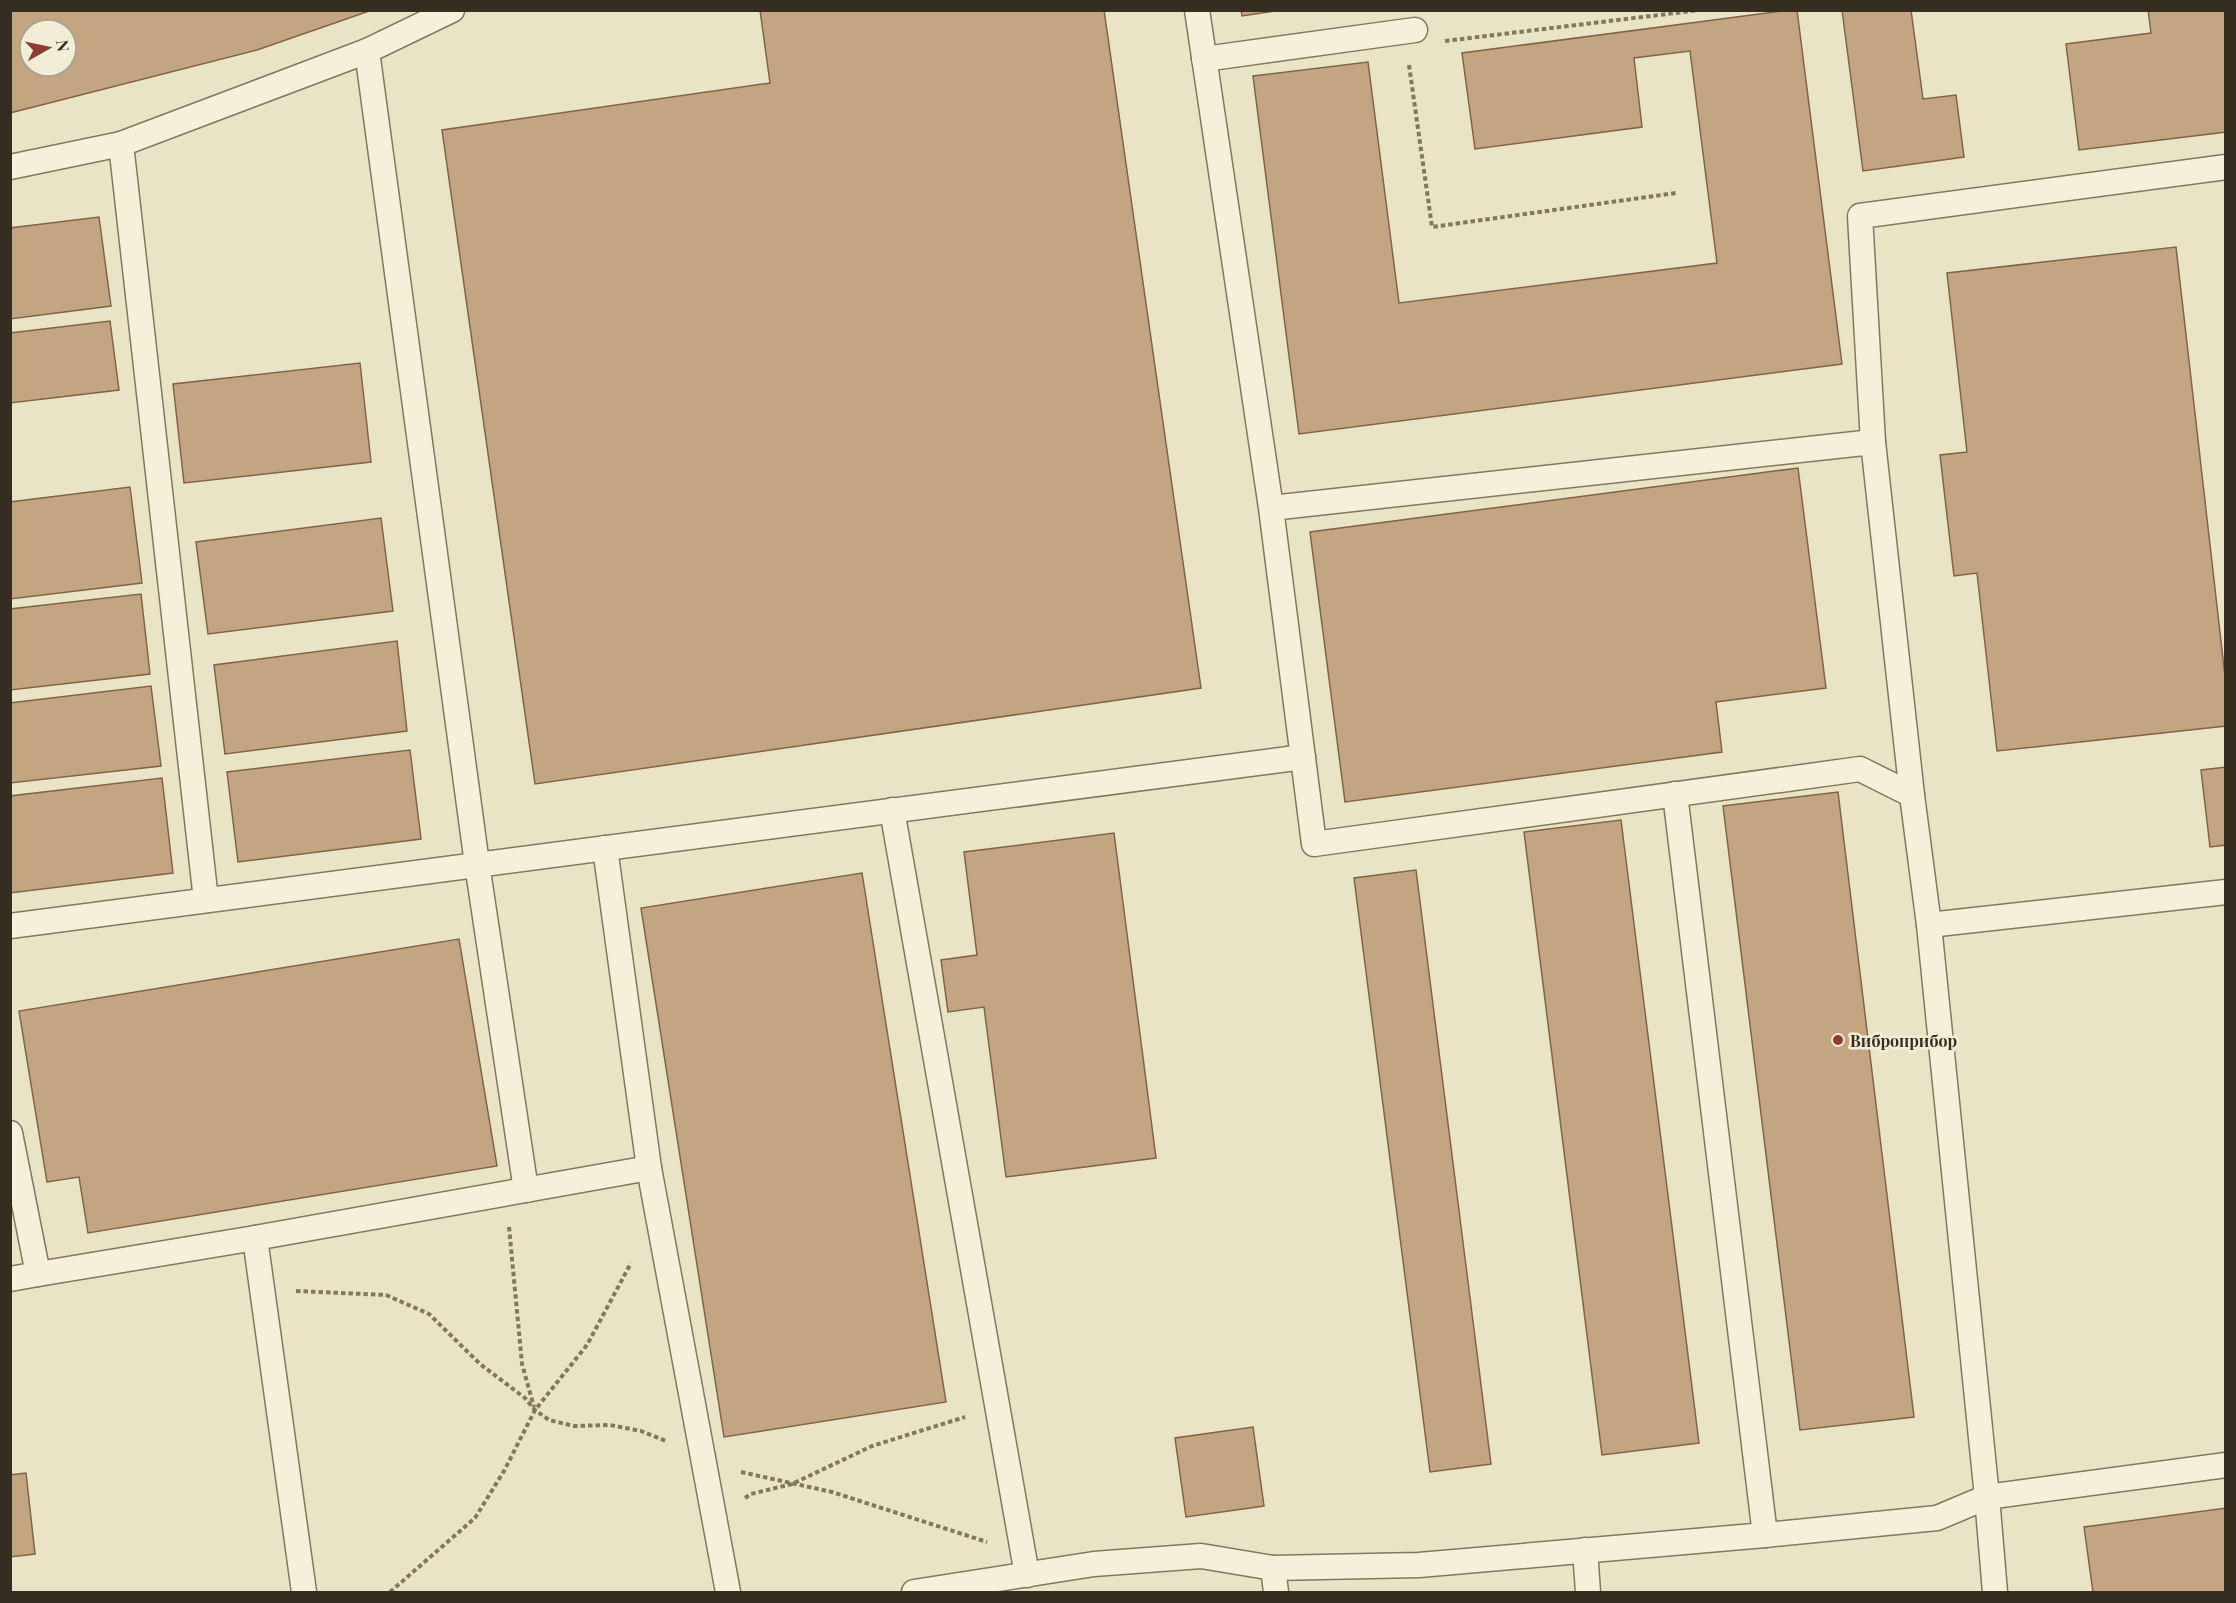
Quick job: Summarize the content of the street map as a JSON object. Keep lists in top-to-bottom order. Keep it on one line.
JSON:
{"places":["Виброприбор"],"north":"right"}
